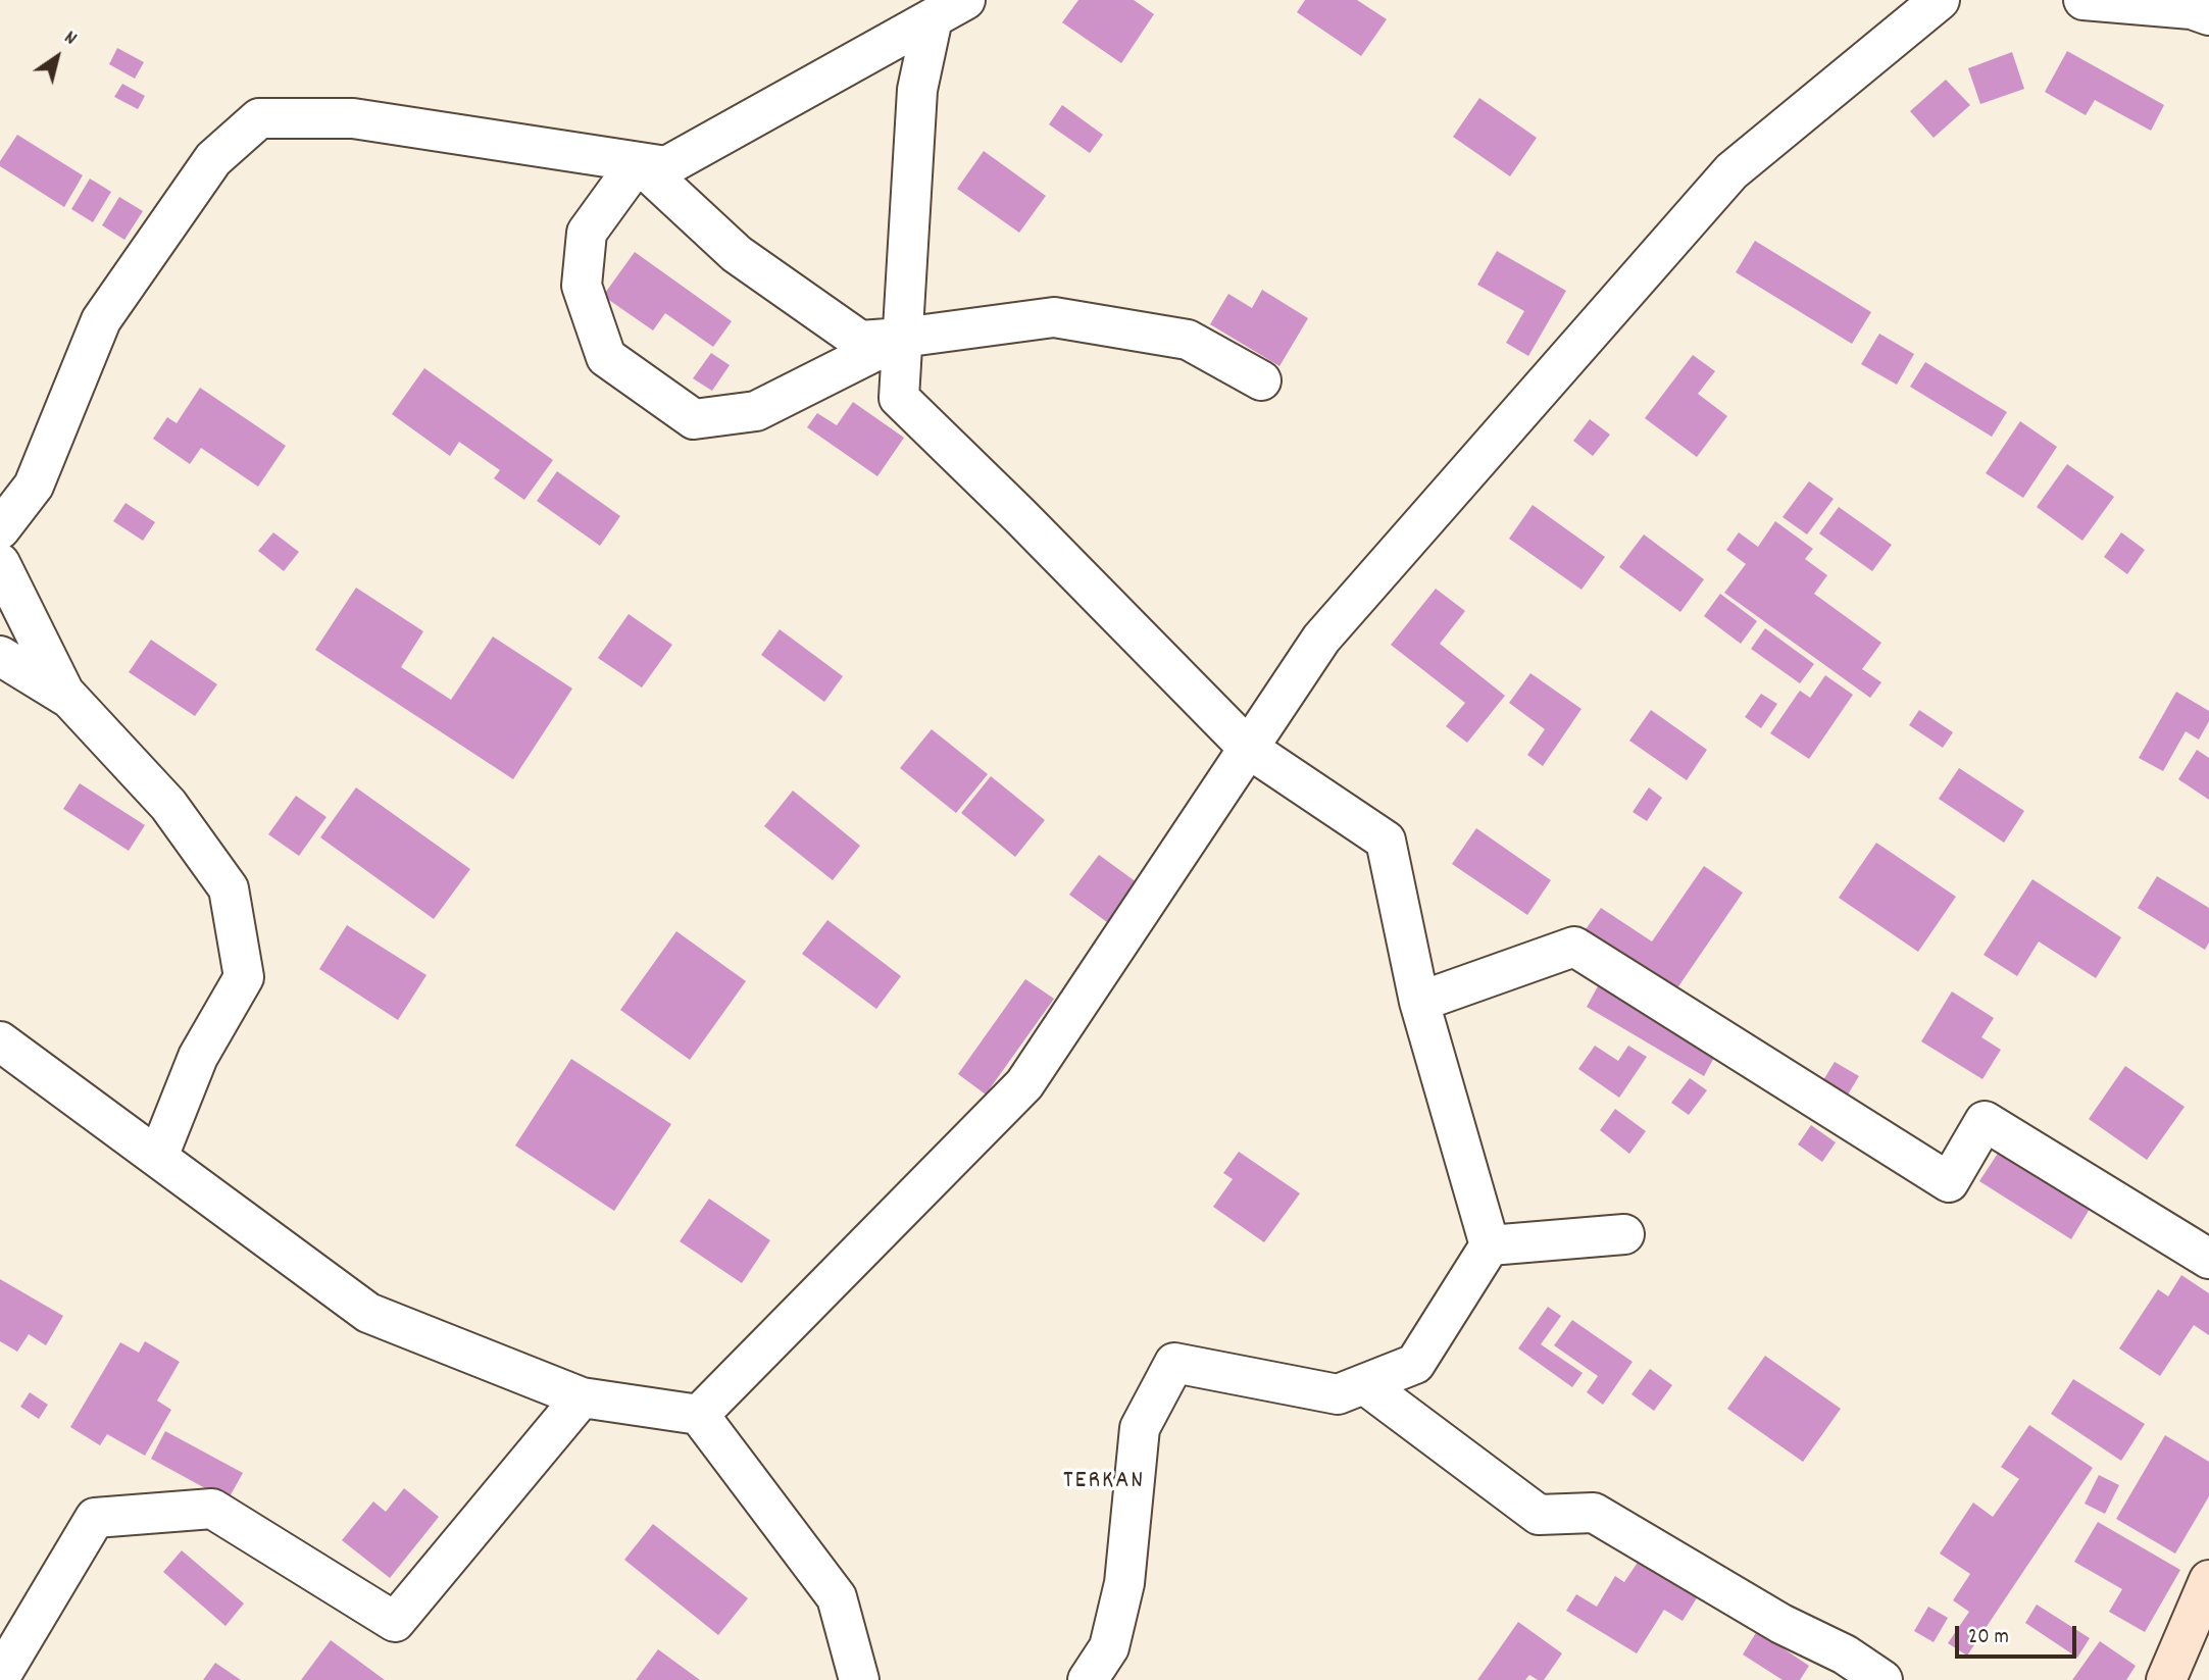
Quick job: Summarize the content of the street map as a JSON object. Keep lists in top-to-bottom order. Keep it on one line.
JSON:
{"districts":["TERKAN"],"scale_bar":"20 m","north":"top right"}
